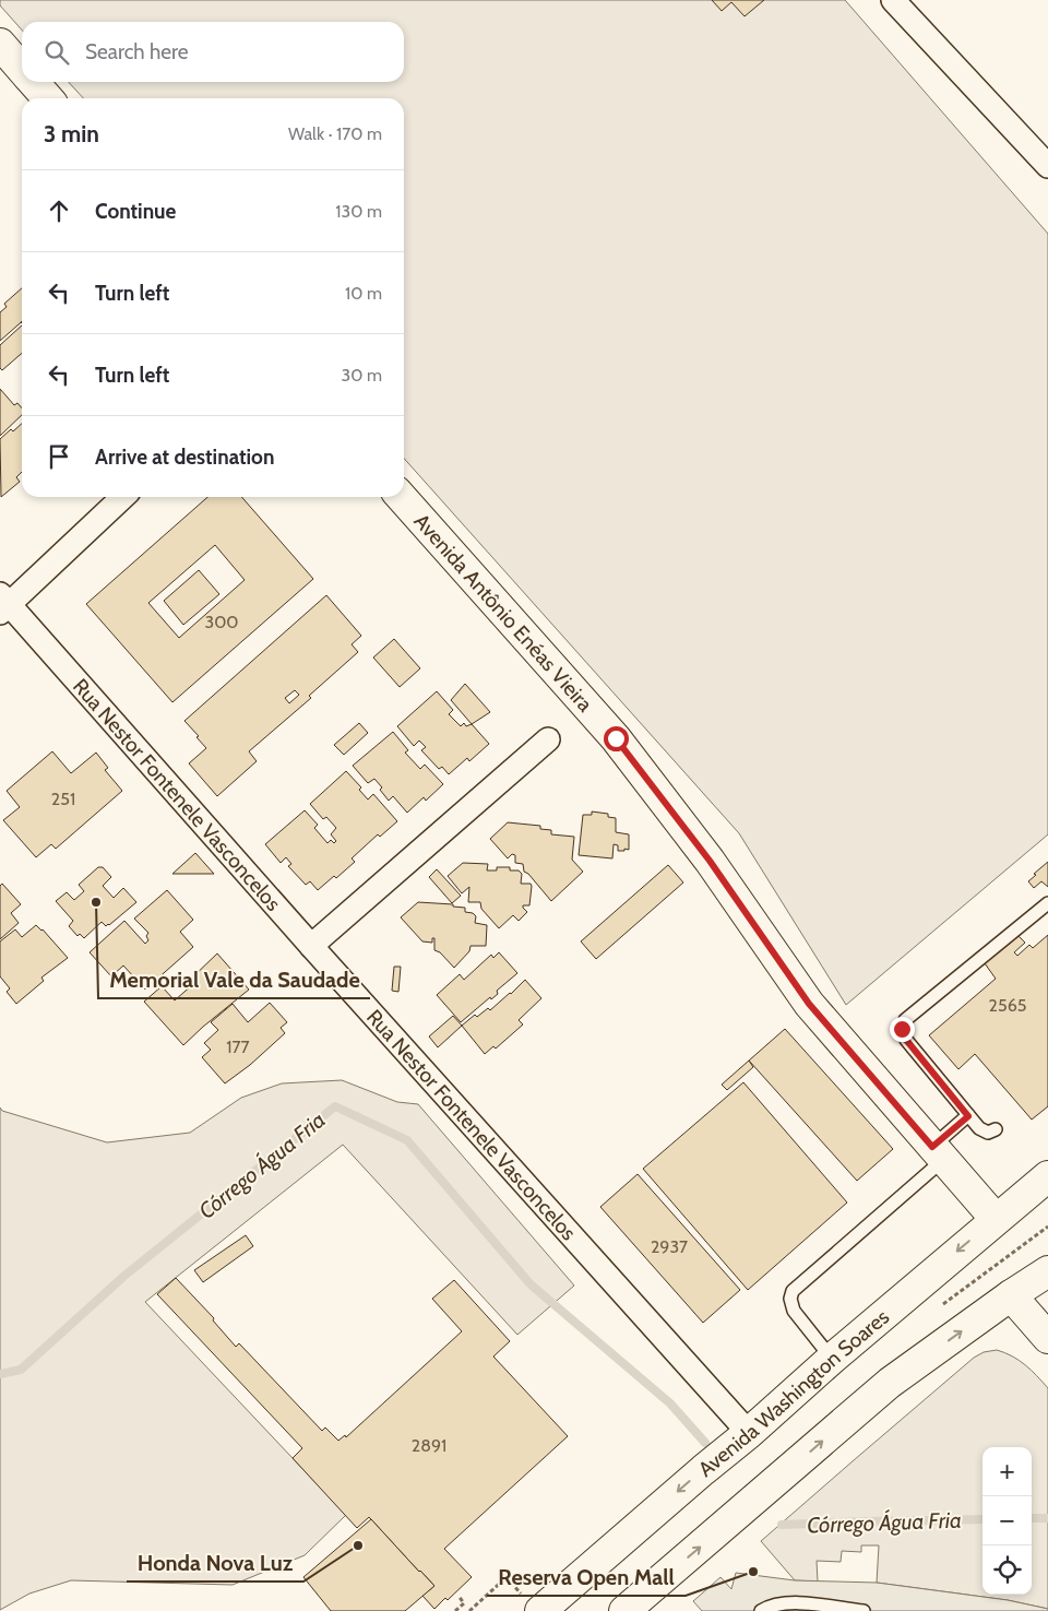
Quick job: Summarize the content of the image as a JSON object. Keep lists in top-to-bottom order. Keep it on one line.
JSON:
{"streets":{"main road":["Avenida Antônio Enéas Vieira","Avenida Washington Soares"],"street":["Rua Nestor Fontenele Vasconcelos"]},"crossings":[["Avenida Antônio Enéas Vieira","Avenida Washington Soares"],["Rua Nestor Fontenele Vasconcelos","Avenida Washington Soares"]],"water":["Córrego Água Fria"],"places":["Memorial Vale da Saudade","Honda Nova Luz","Reserva Open Mall"],"house_numbers":["300","251","2565","177","2937","2891"],"page":{"search":"Search here","heading":["3 min","Walk · 170 m"],"list":[["Continue","130 m"],["Turn left","10 m"],["Turn left","30 m"],"Arrive at destination"],"map_buttons":["+","−"]}}
